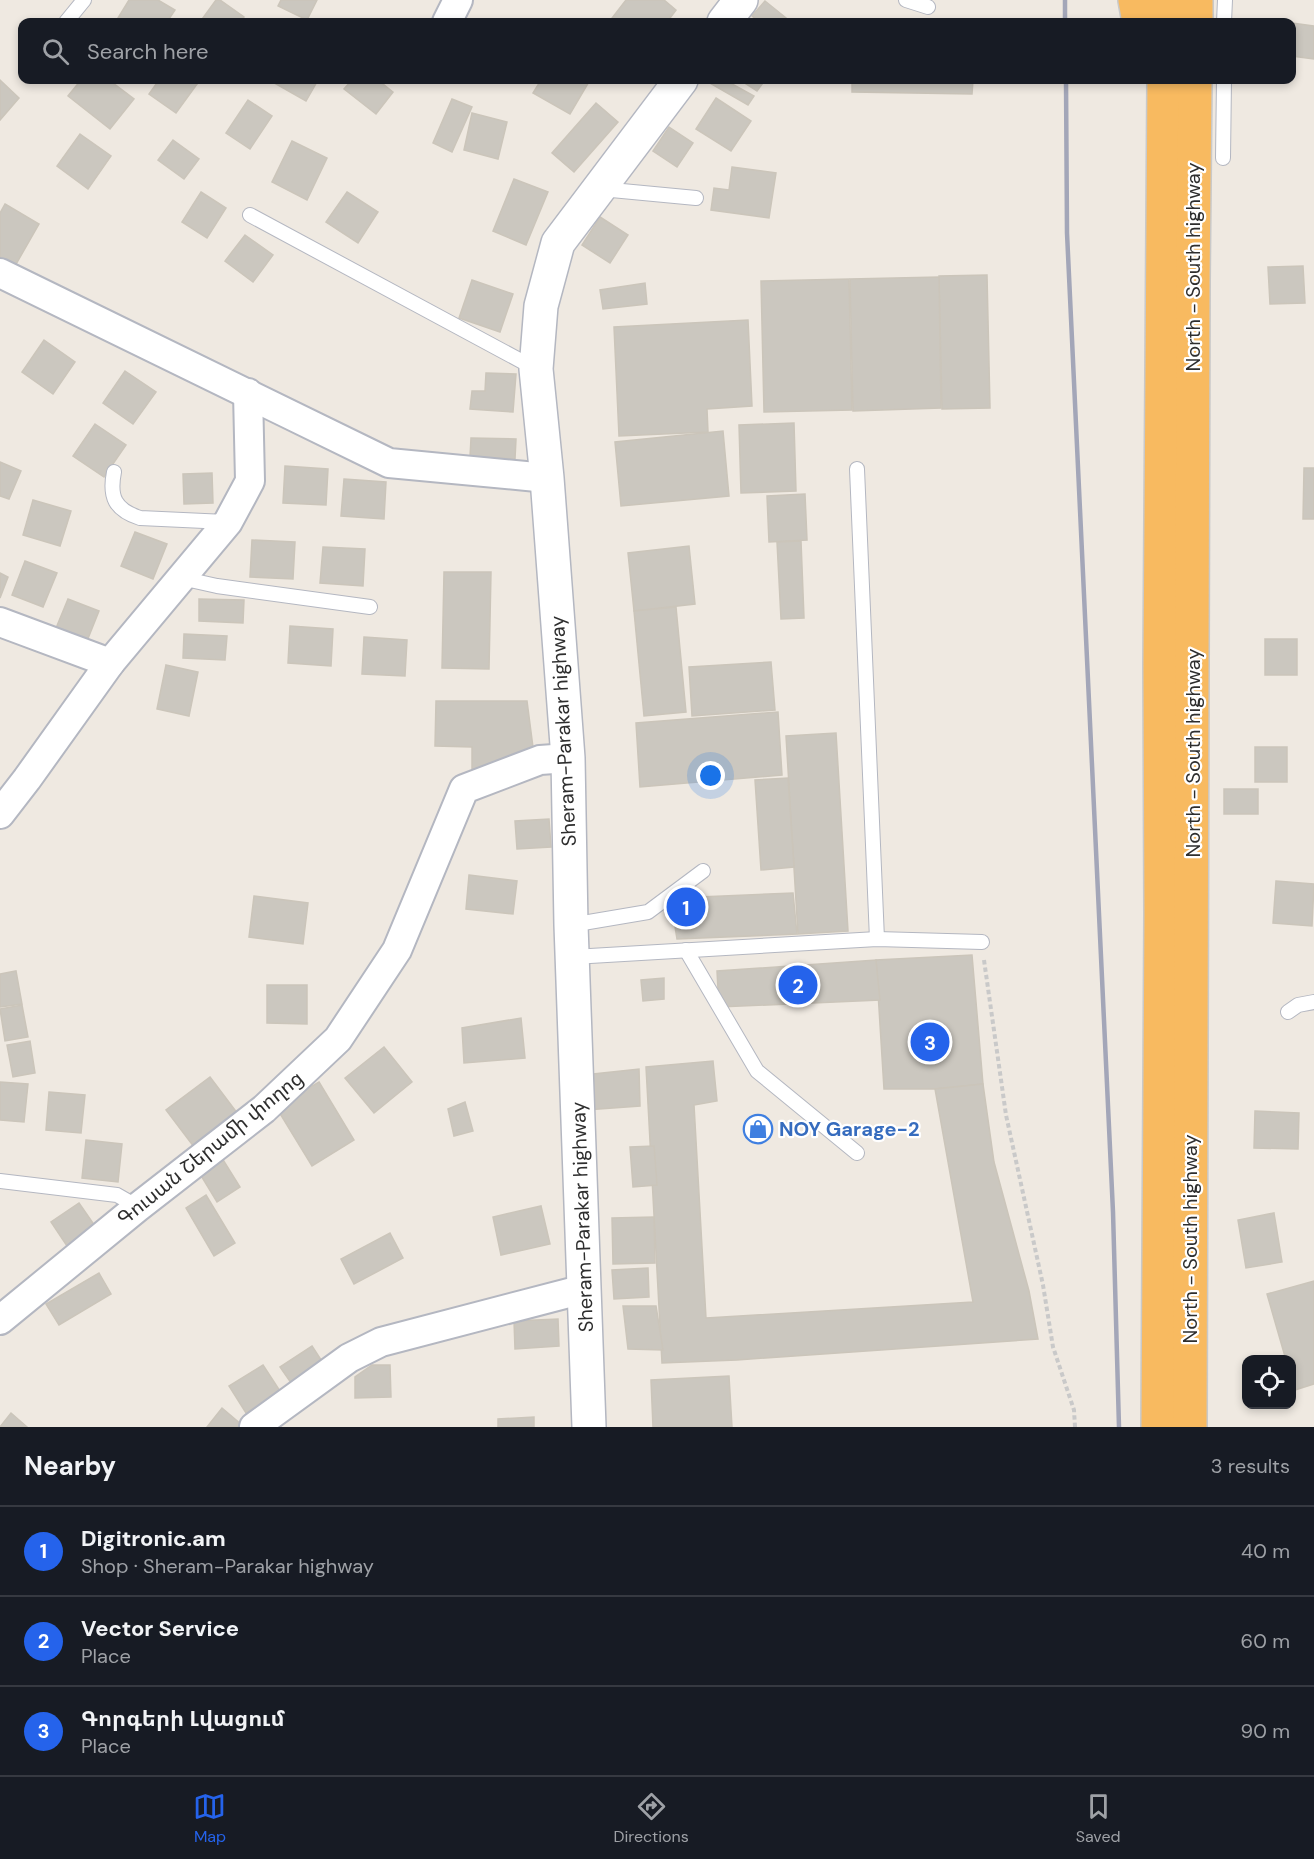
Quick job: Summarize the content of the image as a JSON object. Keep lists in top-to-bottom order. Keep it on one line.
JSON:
{"streets":{"highway":["North - South highway"],"street":["Sheram-Parakar highway","Գուսան Շերամի փողոց"]},"crossings":[["Sheram-Parakar highway","Գուսան Շերամի փողոց"]],"places":{"shop":["NOY Garage-2"]},"page":{"search":"Search here","pins":["1","2","3"],"heading":["Nearby","3 results"],"list":[{"mark":"1","name":"Digitronic.am","note":"Shop · Sheram-Parakar highway","value":"40 m"},{"mark":"2","name":"Vector Service","note":"Place","value":"60 m"},{"mark":"3","name":"Գորգերի Լվացում","note":"Place","value":"90 m"}],"nav":["Map","Directions","Saved"]}}
